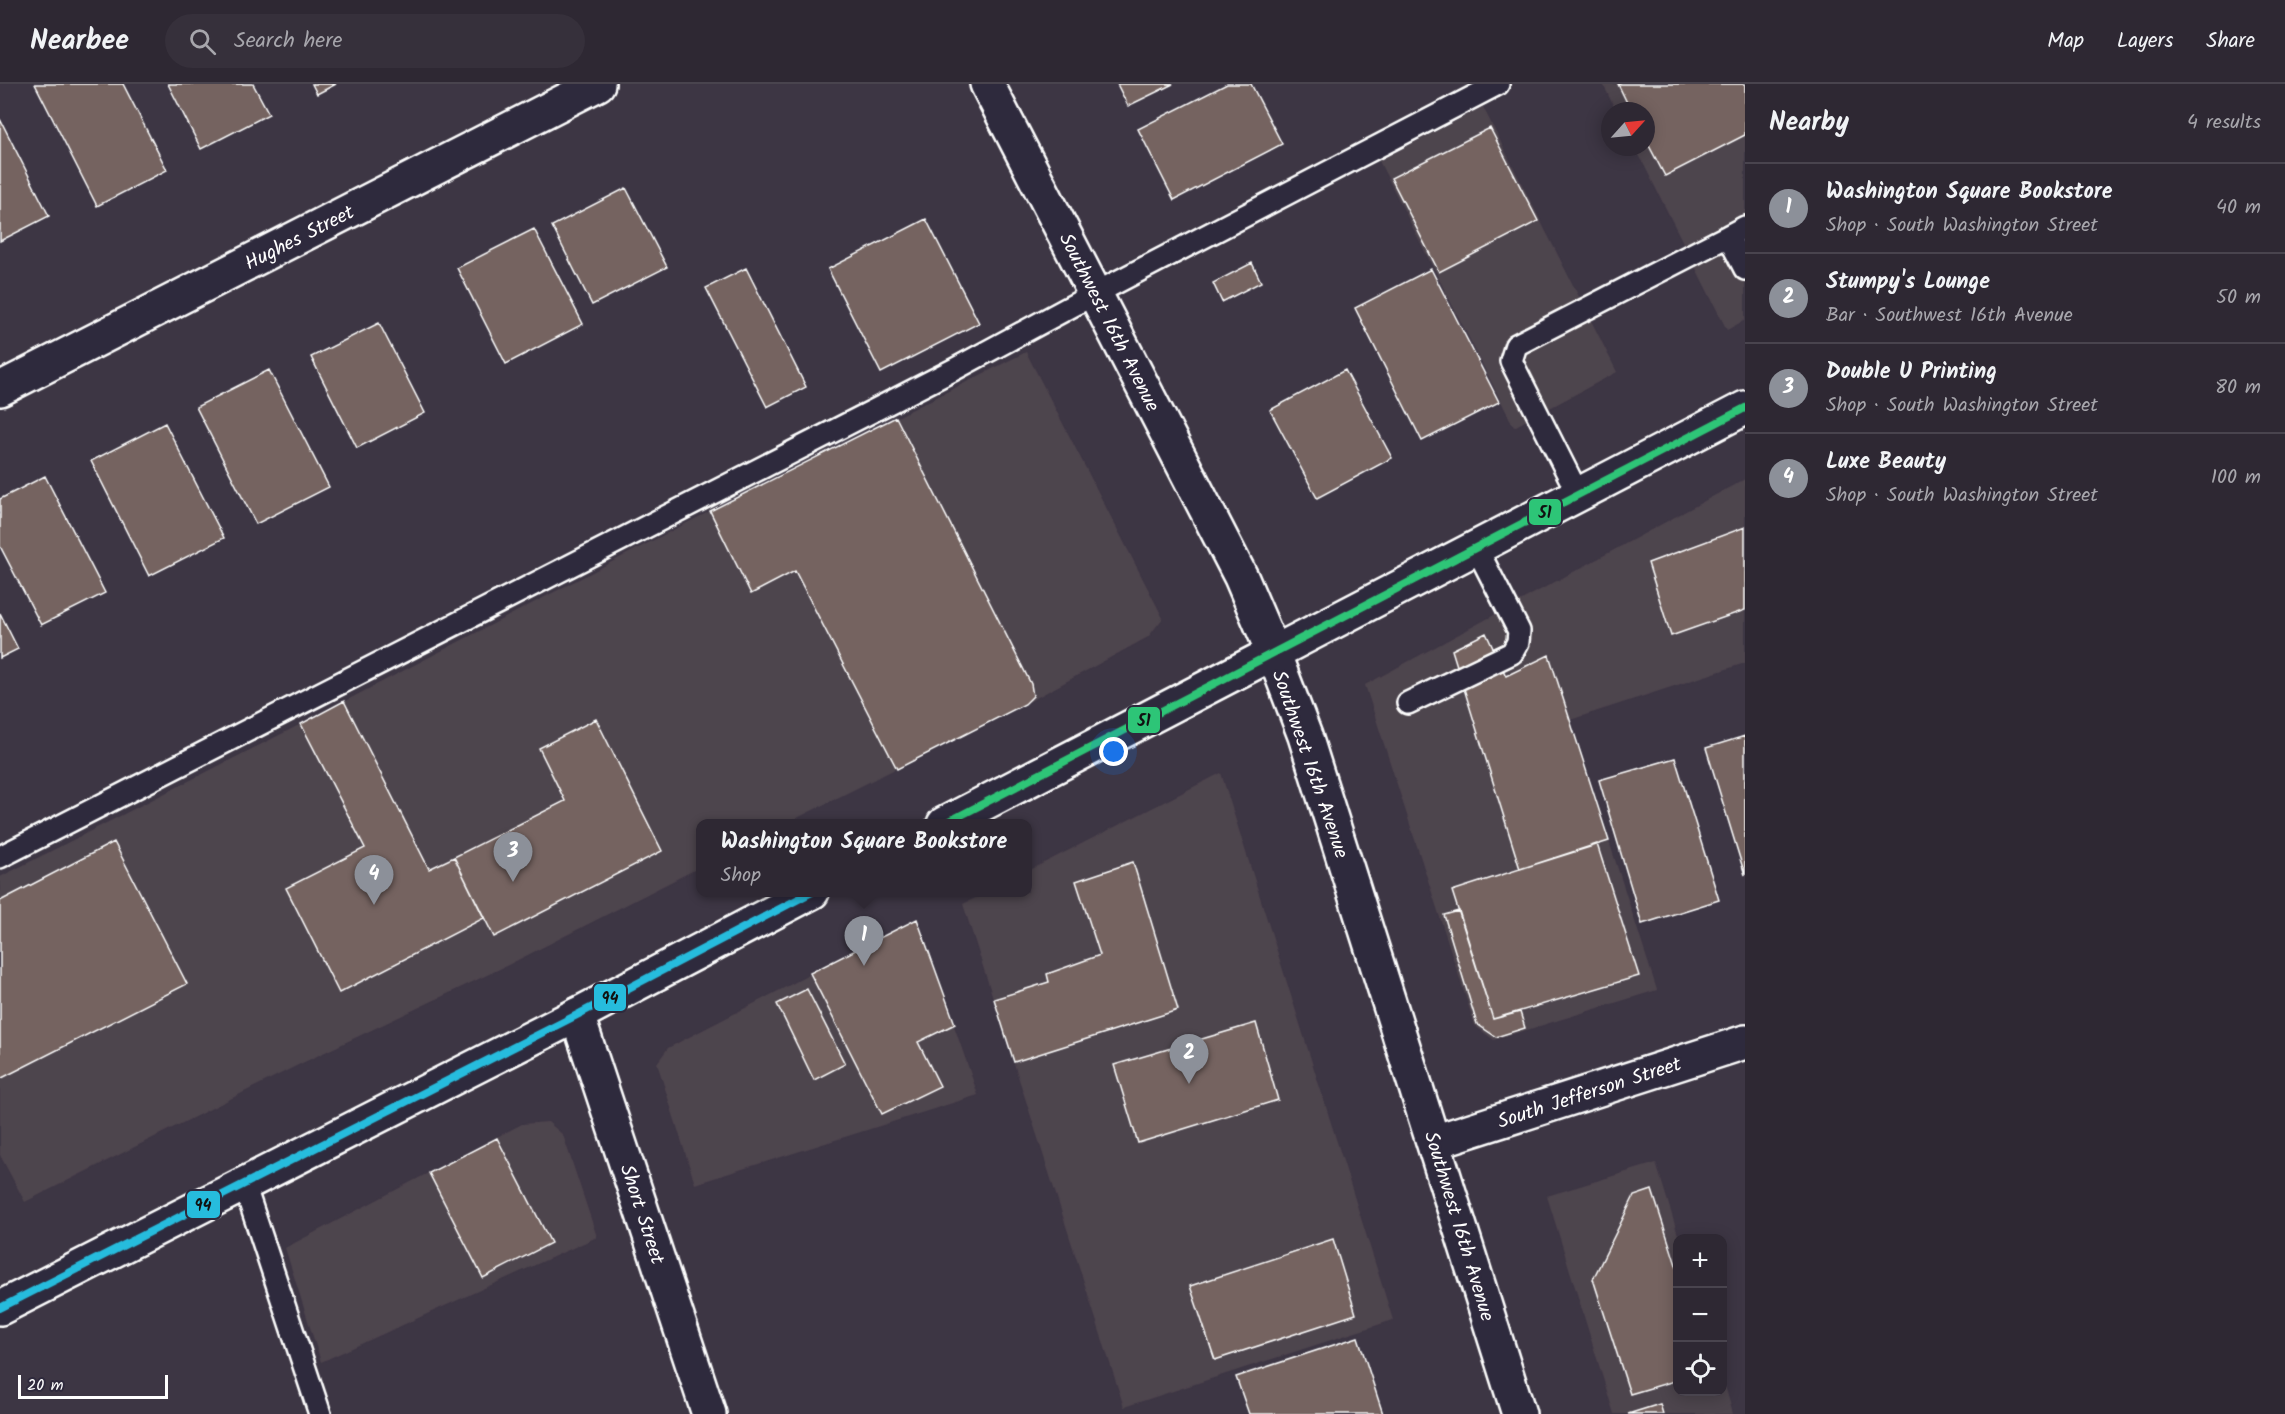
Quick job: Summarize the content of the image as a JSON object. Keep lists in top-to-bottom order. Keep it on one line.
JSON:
{"streets":{"street":["Hughes Street","Southwest 16th Avenue","South Jefferson Street","Short Street"]},"crossings":[["Southwest 16th Avenue","South Jefferson Street"]],"lines":["transit line 51","transit line 94"],"scale_bar":"20 m","north":"top right","page":{"header":"Nearbee","search":"Search here","nav":["Map","Layers","Share"],"heading":["Nearby","4 results"],"list":[{"mark":"1","name":"Washington Square Bookstore","note":"Shop · South Washington Street","value":"40 m"},{"mark":"2","name":"Stumpy's Lounge","note":"Bar · Southwest 16th Avenue","value":"50 m"},{"mark":"3","name":"Double U Printing","note":"Shop · South Washington Street","value":"80 m"},{"mark":"4","name":"Luxe Beauty","note":"Shop · South Washington Street","value":"100 m"}],"popup":["Washington Square Bookstore","Shop"],"pins":["3","4","1","2"],"map_buttons":["+","−"],"scale":"20 m"}}
